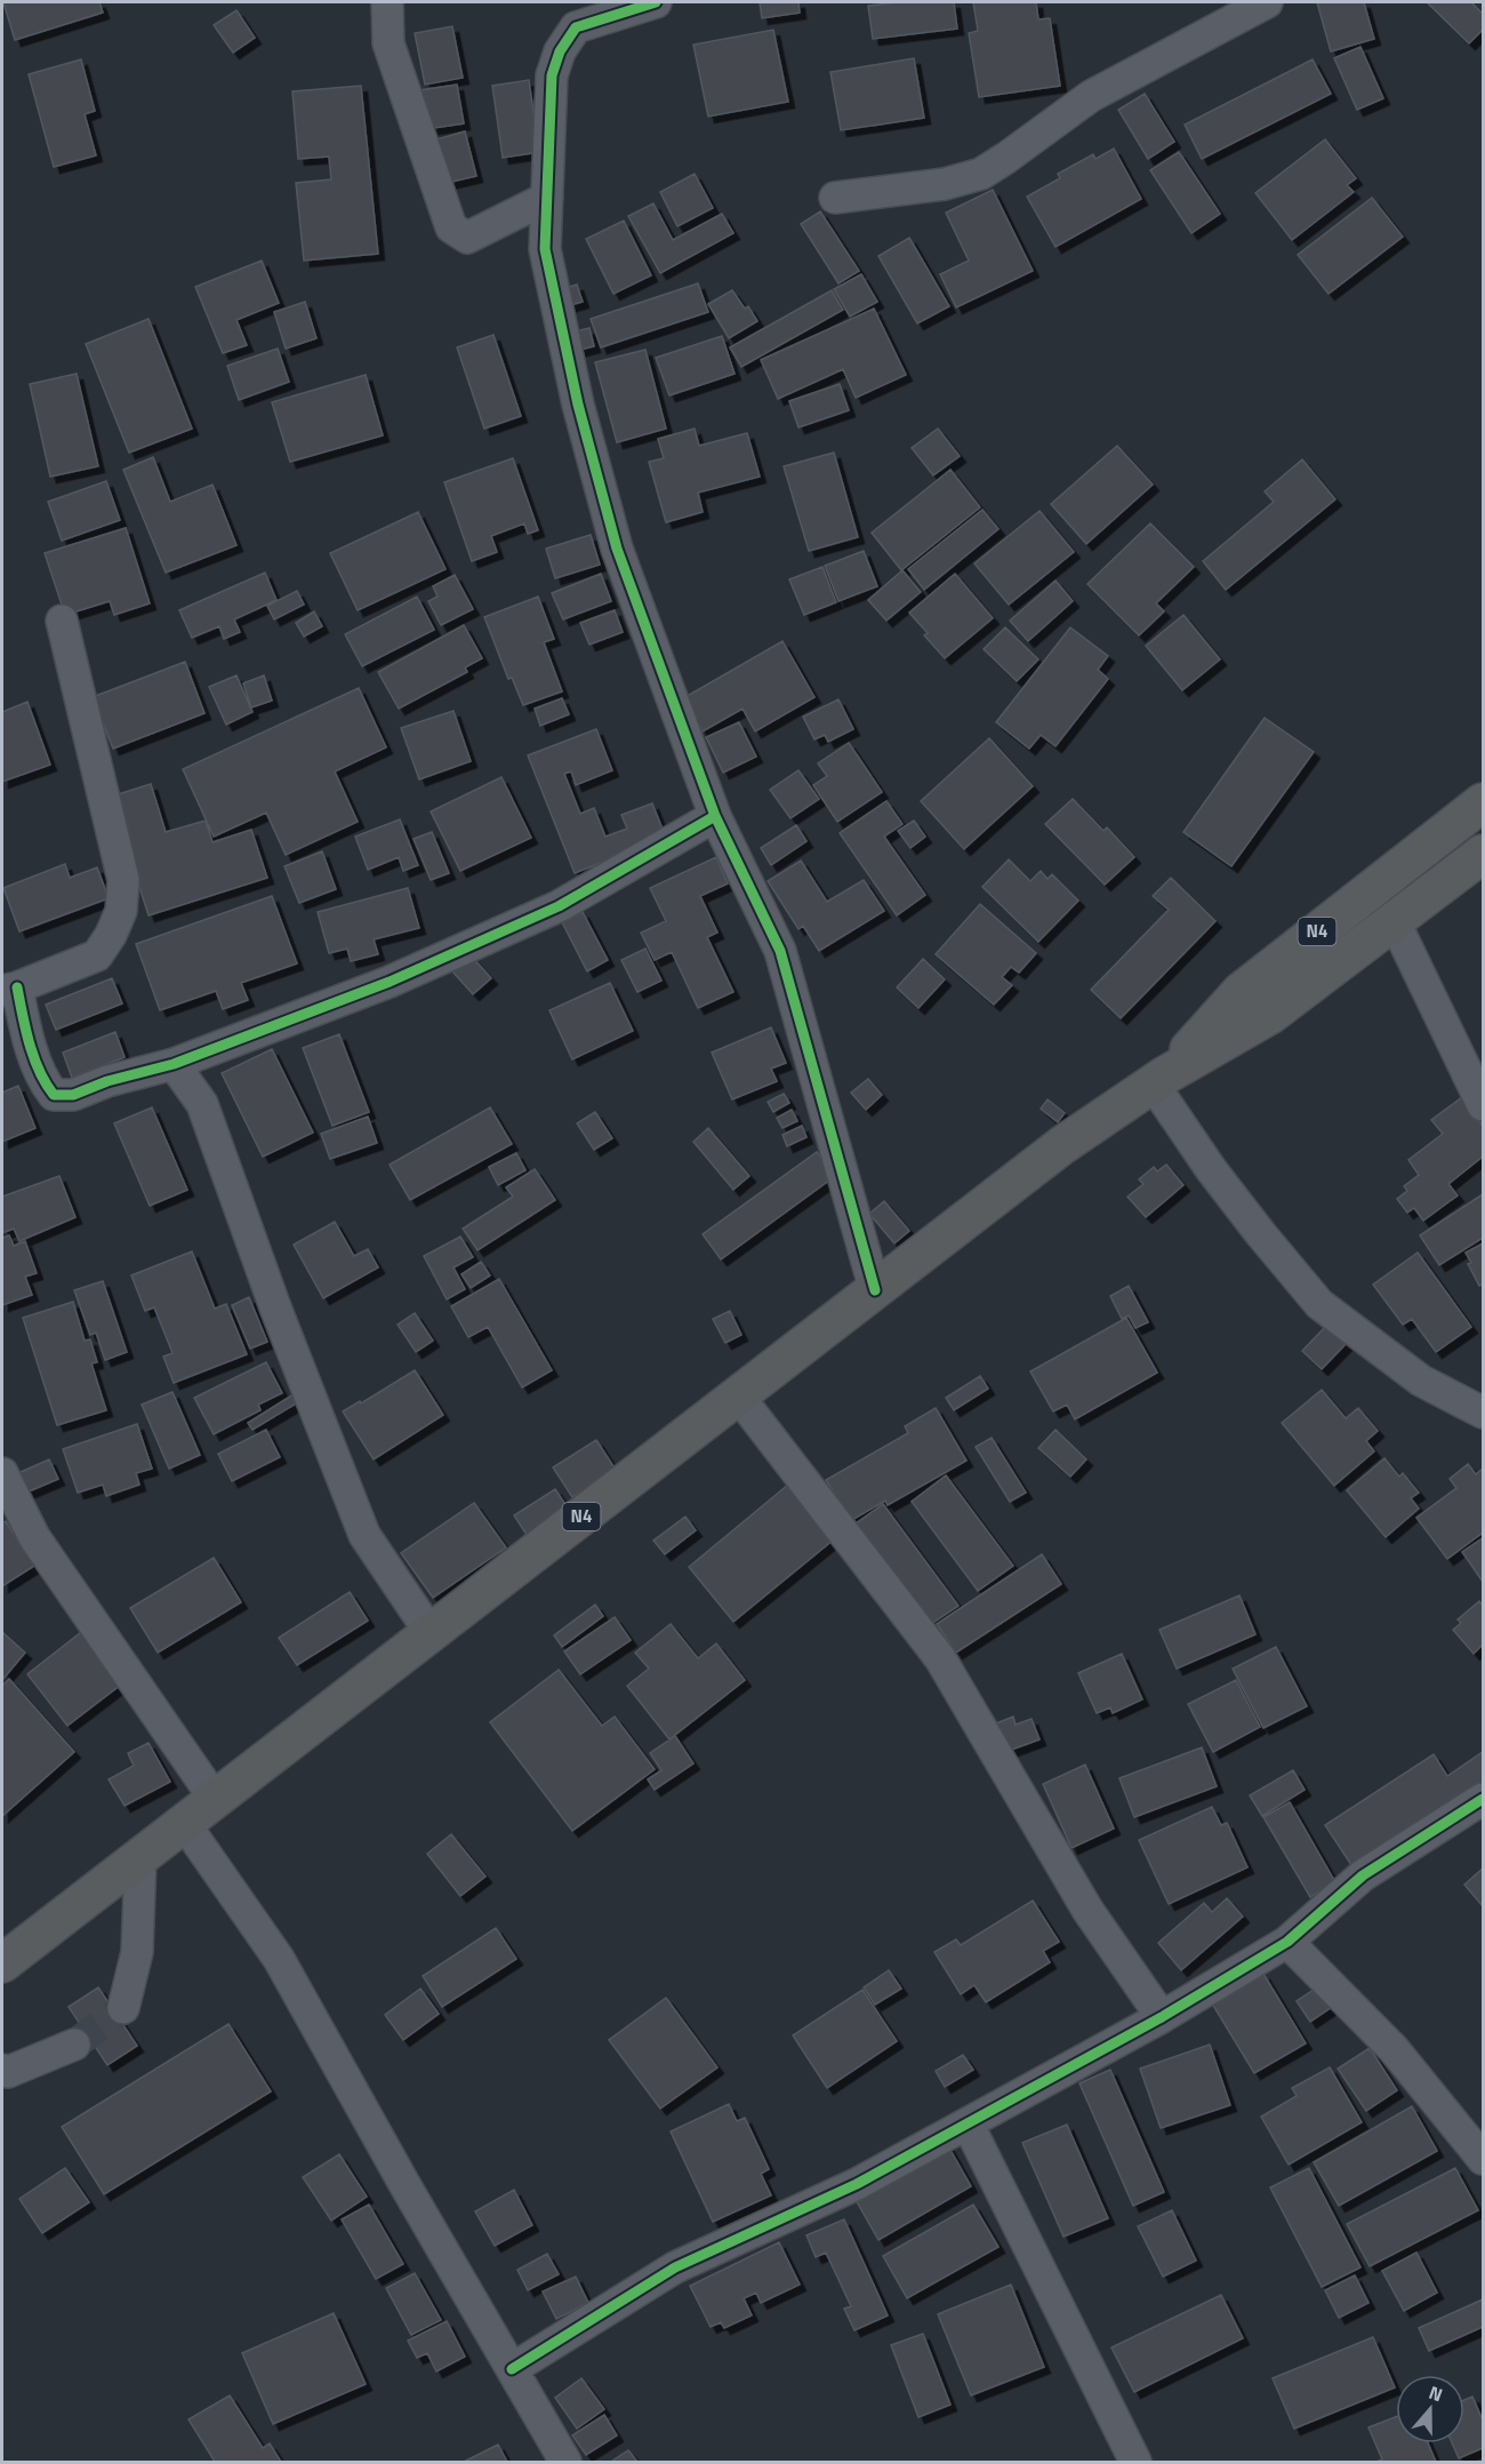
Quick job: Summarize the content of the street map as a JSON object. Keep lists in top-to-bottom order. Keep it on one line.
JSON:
{"streets":{"highway":["N4"]},"north":"top"}
